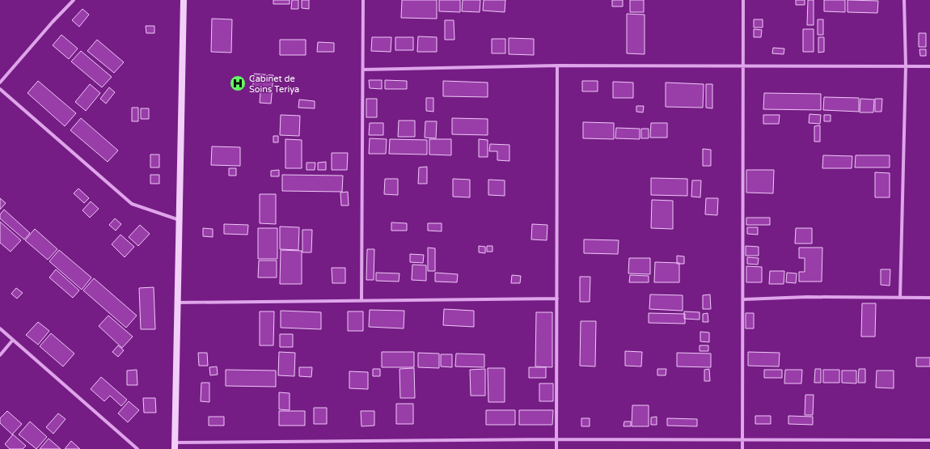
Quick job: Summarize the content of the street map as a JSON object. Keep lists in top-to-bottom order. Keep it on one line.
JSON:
{"places":{"hospital":["Cabinet de Soins Teriya"]}}
